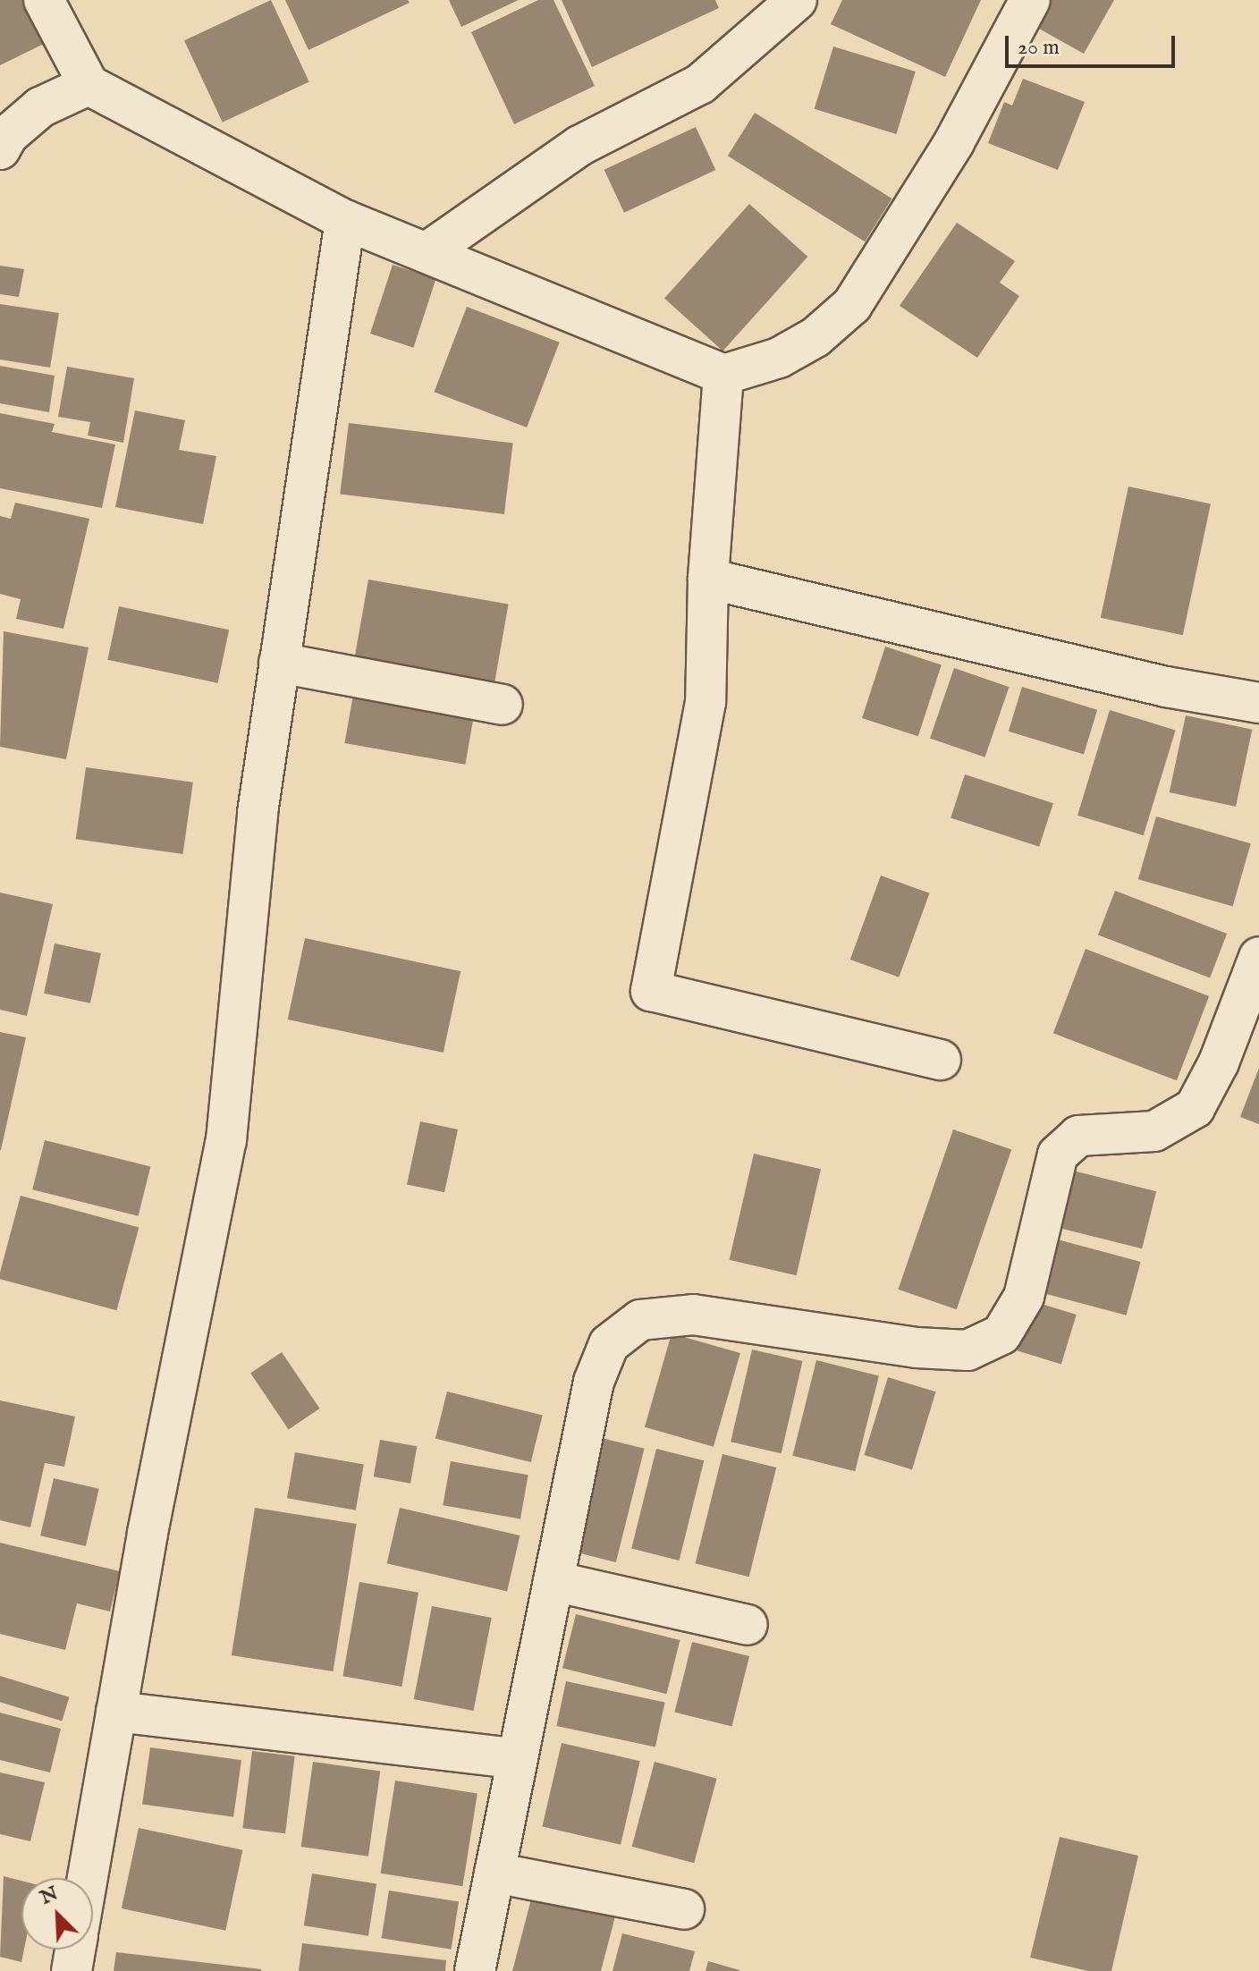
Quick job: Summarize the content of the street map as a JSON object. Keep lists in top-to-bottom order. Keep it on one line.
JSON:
{"scale_bar":"20 m","north":"top left"}
